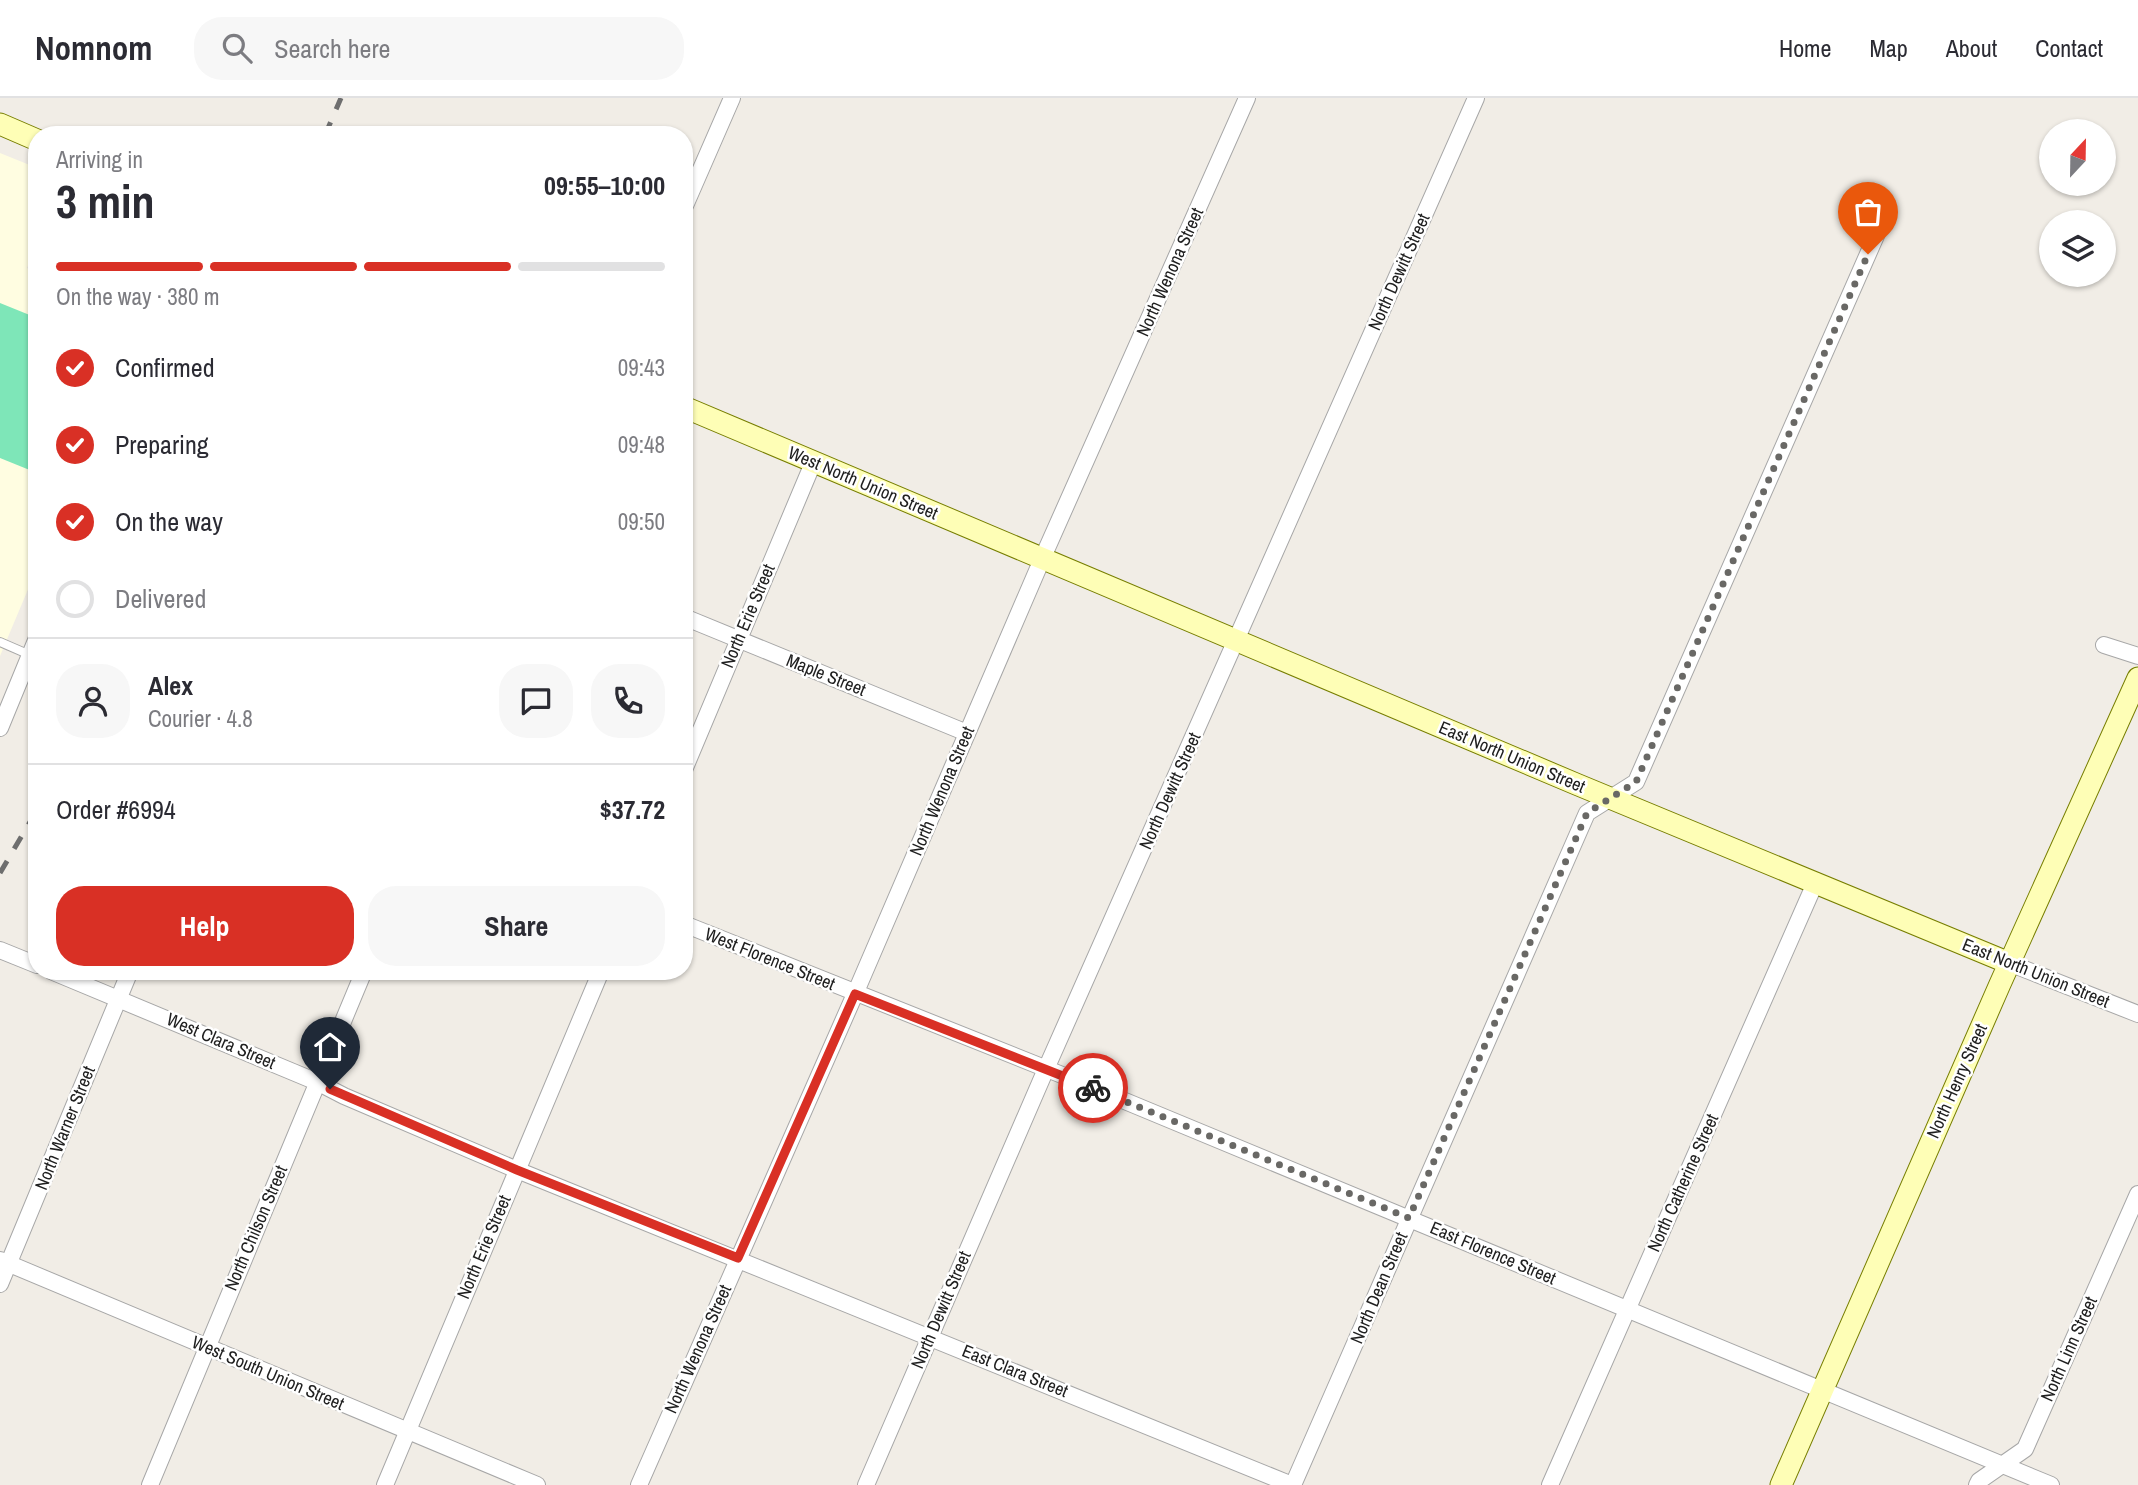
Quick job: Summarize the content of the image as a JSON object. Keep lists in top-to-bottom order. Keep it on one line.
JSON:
{"streets":{"street":["North Wenona Street","North Dewitt Street","West North Union Street","North Erie Street","Maple Street","East North Union Street","West Florence Street","West Clara Street","North Henry Street","North Warner Street","North Catherine Street","North Chilson Street","East Florence Street","North Dean Street","North Linn Street","East Clara Street","West South Union Street"]},"crossings":[["North Wenona Street","West North Union Street"],["North Wenona Street","Maple Street"],["North Wenona Street","East North Union Street"],["North Wenona Street","West Florence Street"],["North Wenona Street","West Clara Street"],["North Wenona Street","East Florence Street"],["North Wenona Street","East Clara Street"],["North Dewitt Street","East North Union Street"],["North Dewitt Street","East Florence Street"],["North Dewitt Street","East Clara Street"],["West North Union Street","North Erie Street"],["West North Union Street","East North Union Street"],["North Erie Street","Maple Street"],["North Erie Street","West Clara Street"],["North Erie Street","West South Union Street"],["East North Union Street","North Henry Street"],["East North Union Street","North Catherine Street"],["East North Union Street","North Dean Street"],["West Florence Street","East Florence Street"],["West Clara Street","North Warner Street"],["West Clara Street","North Chilson Street"],["West Clara Street","East Clara Street"],["North Henry Street","East Florence Street"],["North Warner Street","West South Union Street"],["North Catherine Street","East Florence Street"],["North Chilson Street","West South Union Street"],["East Florence Street","North Dean Street"],["East Florence Street","North Linn Street"],["North Dean Street","East Clara Street"]],"north":"top","page":{"header":"Nomnom","search":"Search here","nav":["Home","Map","About","Contact"],"heading":["3 min","Arriving in","09:55–10:00"],"panel":["Alex","Courier · 4.8","Order #6994","$37.72"],"bar":"On the way · 380 m","list":[["Confirmed","09:43"],["Preparing","09:48"],["On the way","09:50"],"Delivered"],"buttons":["Help","Share"]}}
